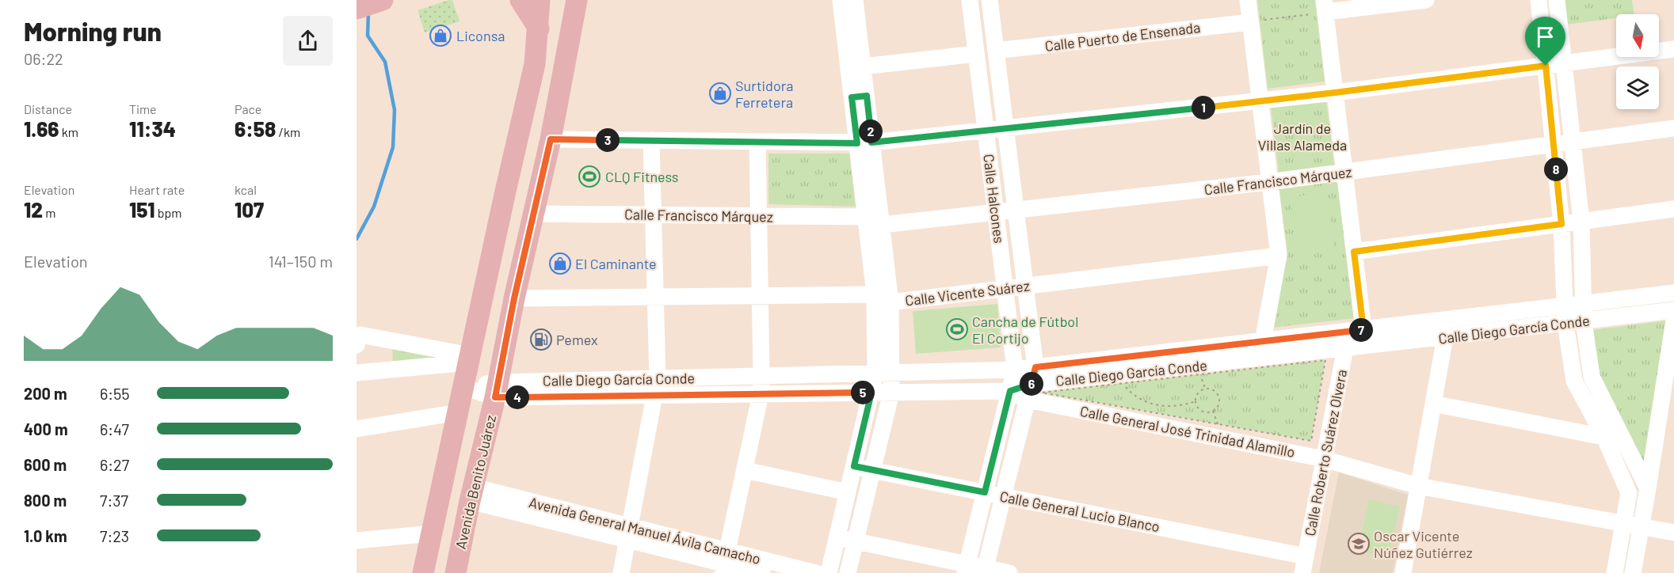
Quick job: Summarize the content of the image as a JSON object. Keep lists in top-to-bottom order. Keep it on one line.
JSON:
{"streets":{"main road":["Avenida Benito Juárez"],"street":["Calle Puerto de Ensenada","Calle Francisco Márquez","Calle Halcones","Calle Vicente Suárez","Calle Diego García Conde","Calle General José Trinidad Alamillo","Calle Roberto Suárez Olvera","Calle General Lucio Blanco","Avenida General Manuel Ávila Camacho"]},"crossings":[["Calle Puerto de Ensenada","Calle Halcones"],["Calle Francisco Márquez","Calle Halcones"],["Calle Francisco Márquez","Avenida Benito Juárez"],["Calle Halcones","Calle Vicente Suárez"],["Calle Halcones","Calle Diego García Conde"],["Calle Halcones","Calle General José Trinidad Alamillo"],["Calle Halcones","Calle General Lucio Blanco"],["Calle Vicente Suárez","Avenida Benito Juárez"],["Calle Diego García Conde","Calle General José Trinidad Alamillo"],["Calle Diego García Conde","Calle Roberto Suárez Olvera"],["Calle Diego García Conde","Avenida Benito Juárez"],["Calle General José Trinidad Alamillo","Calle Roberto Suárez Olvera"],["Calle Roberto Suárez Olvera","Calle General Lucio Blanco"],["Avenida Benito Juárez","Avenida General Manuel Ávila Camacho"]],"parks":["Jardín de Villas Alameda"],"places":{"shop":["Liconsa","Surtidora Ferretera","El Caminante"],"sports":["CLQ Fitness","Cancha de Fútbol El Cortijo"],"fuel station":["Pemex"],"school or university":["Oscar Vicente Núñez Gutiérrez"]},"north":"bottom","page":{"heading":["Morning run","06:22"],"stats":[["Distance","1.66 km"],["Time","11:34"],["Pace","6:58 /km"],["Elevation","12 m"],["Heart rate","151 bpm"],["kcal","107"]],"pins":["1","2","3","8","7","6","5","4"],"chart":["Elevation","141–150 m"],"list":[{"name":"200 m","note":"6:55"},{"name":"400 m","note":"6:47"},{"name":"600 m","note":"6:27"},{"name":"800 m","note":"7:37"},{"name":"1.0 km","note":"7:23"}]}}
